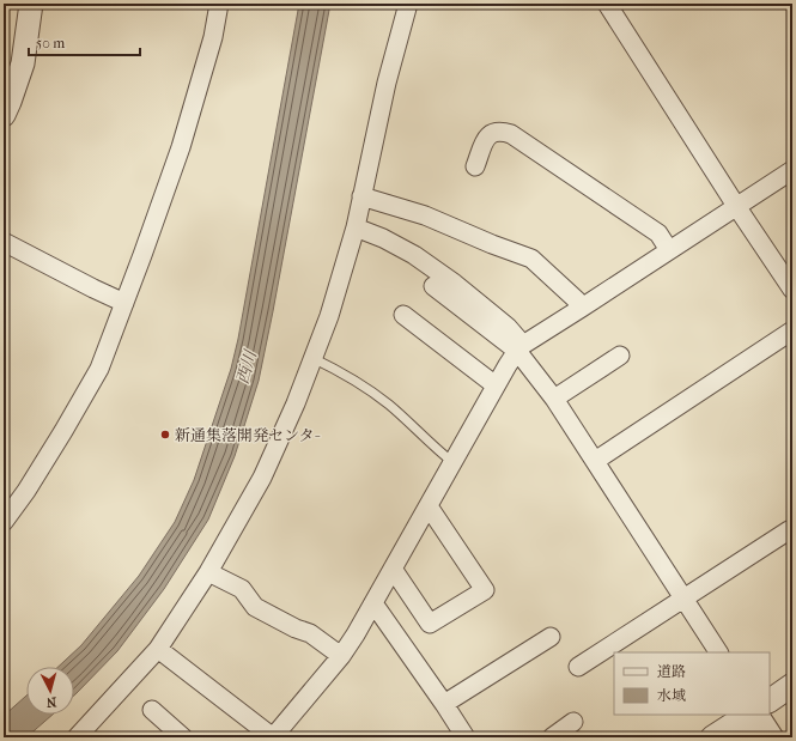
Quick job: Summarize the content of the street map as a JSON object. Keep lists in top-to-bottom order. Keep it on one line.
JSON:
{"water":["西川"],"places":["新通集落開発センタ-"],"legend":["道路","水域"],"scale_bar":"50 m","north":"bottom"}
